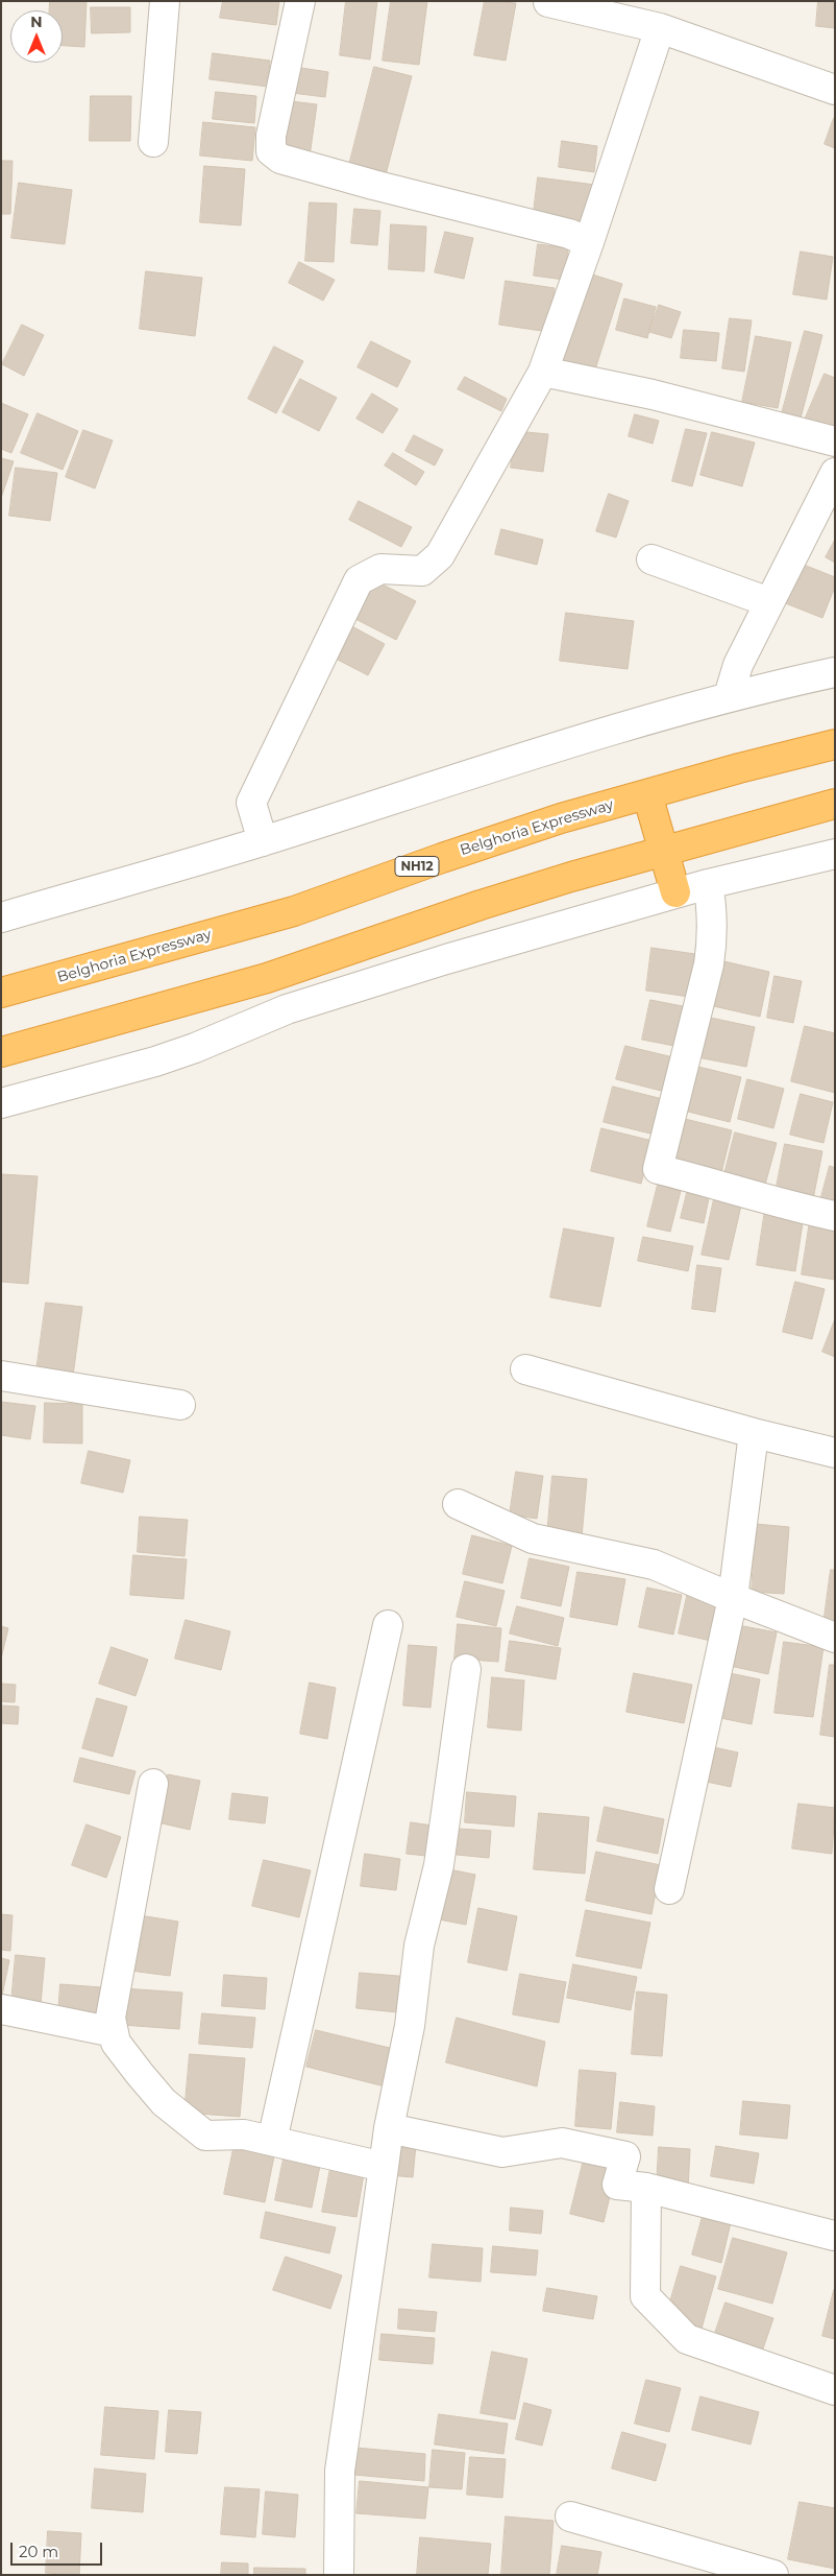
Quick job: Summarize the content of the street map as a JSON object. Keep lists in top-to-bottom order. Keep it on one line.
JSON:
{"streets":{"highway":["Belghoria Expressway","NH12"]},"scale_bar":"20 m","north":"top"}
